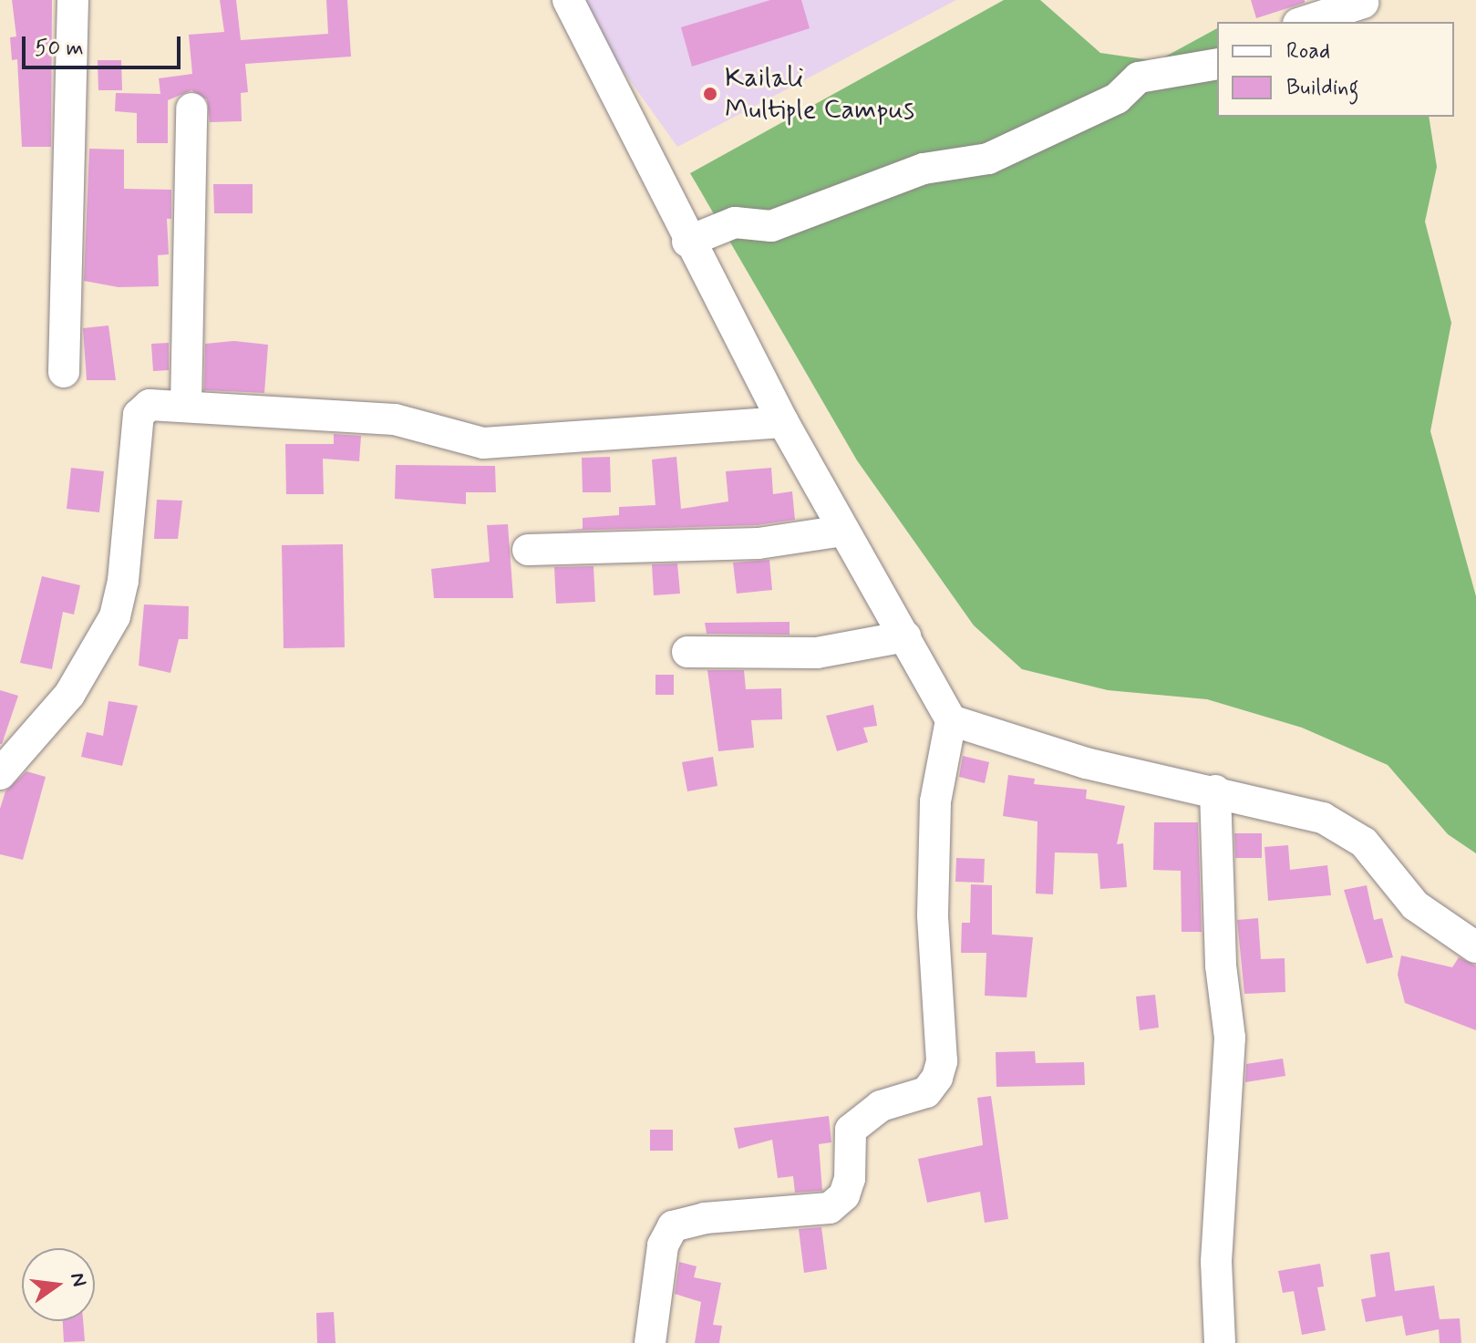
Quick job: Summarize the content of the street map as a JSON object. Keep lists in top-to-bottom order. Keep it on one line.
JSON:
{"places":["Kailali Multiple Campus"],"legend":["Road","Building"],"scale_bar":"50 m","north":"right"}
